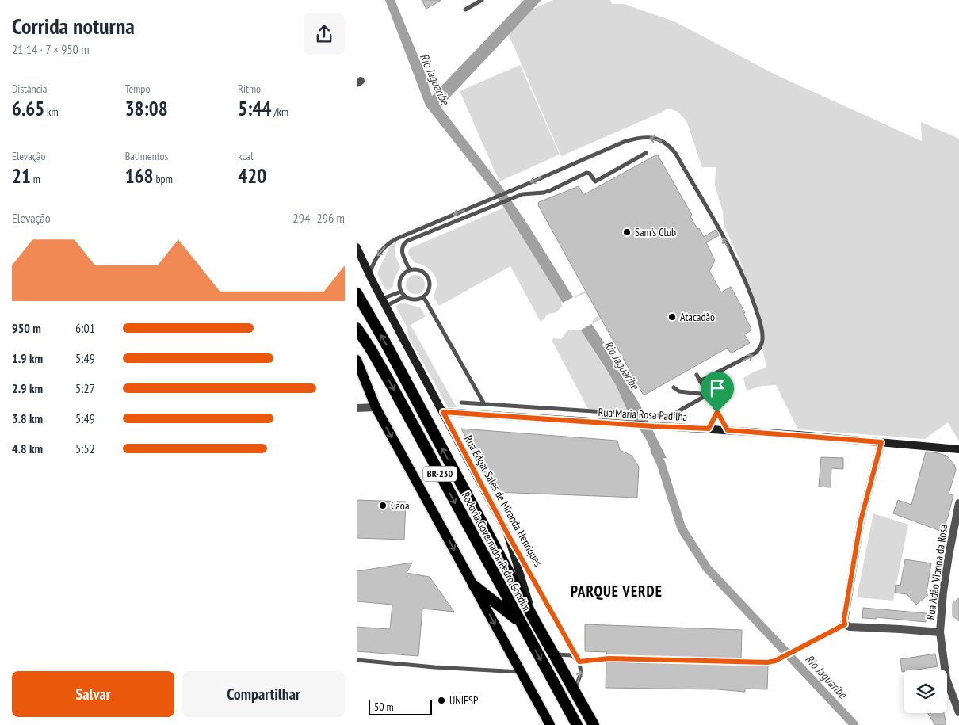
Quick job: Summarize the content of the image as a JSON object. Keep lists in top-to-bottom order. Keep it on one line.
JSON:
{"streets":{"highway":["BR-230","Rodovia Governador Pedro Gondim"],"main road":["Rua Maria Rosa Padilha","Rua Edgar Sales de Miranda Henriques"],"street":["Rua Adão Vianna da Rosa"]},"crossings":[["Rua Maria Rosa Padilha","Rua Edgar Sales de Miranda Henriques"]],"districts":["PARQUE VERDE"],"water":["Rio Jaguaribe"],"places":["Sam's Club","Atacadão","Caoa","UNIESP"],"scale_bar":"50 m","page":{"heading":["Corrida noturna","21:14 · 7 × 950 m"],"stats":[["Distância","6.65 km"],["Tempo","38:08"],["Ritmo","5:44 /km"],["Elevação","21 m"],["Batimentos","168 bpm"],["kcal","420"]],"chart":["Elevação","294–296 m"],"list":[{"name":"950 m","note":"6:01"},{"name":"1.9 km","note":"5:49"},{"name":"2.9 km","note":"5:27"},{"name":"3.8 km","note":"5:49"},{"name":"4.8 km","note":"5:52"}],"buttons":["Salvar","Compartilhar"],"scale":"50 m"}}
